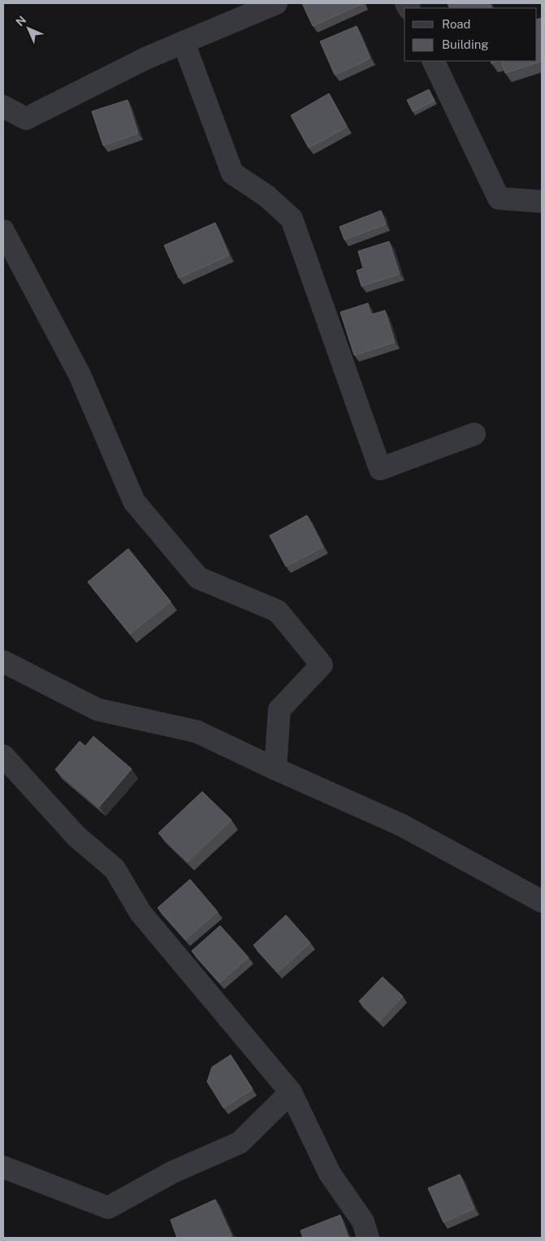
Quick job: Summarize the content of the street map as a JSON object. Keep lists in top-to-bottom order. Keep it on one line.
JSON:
{"legend":["Road","Building"],"north":"top left"}
